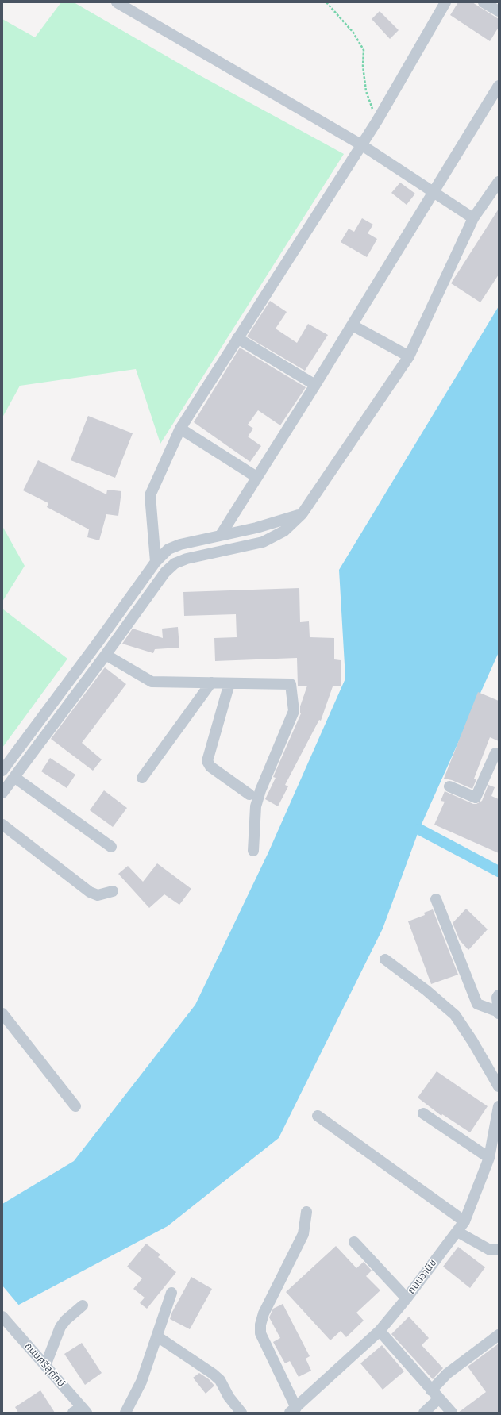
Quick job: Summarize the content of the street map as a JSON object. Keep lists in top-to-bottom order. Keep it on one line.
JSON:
{"streets":{"street":["ถนนวานิช","ถนนศรีสุทัศน์"]}}
